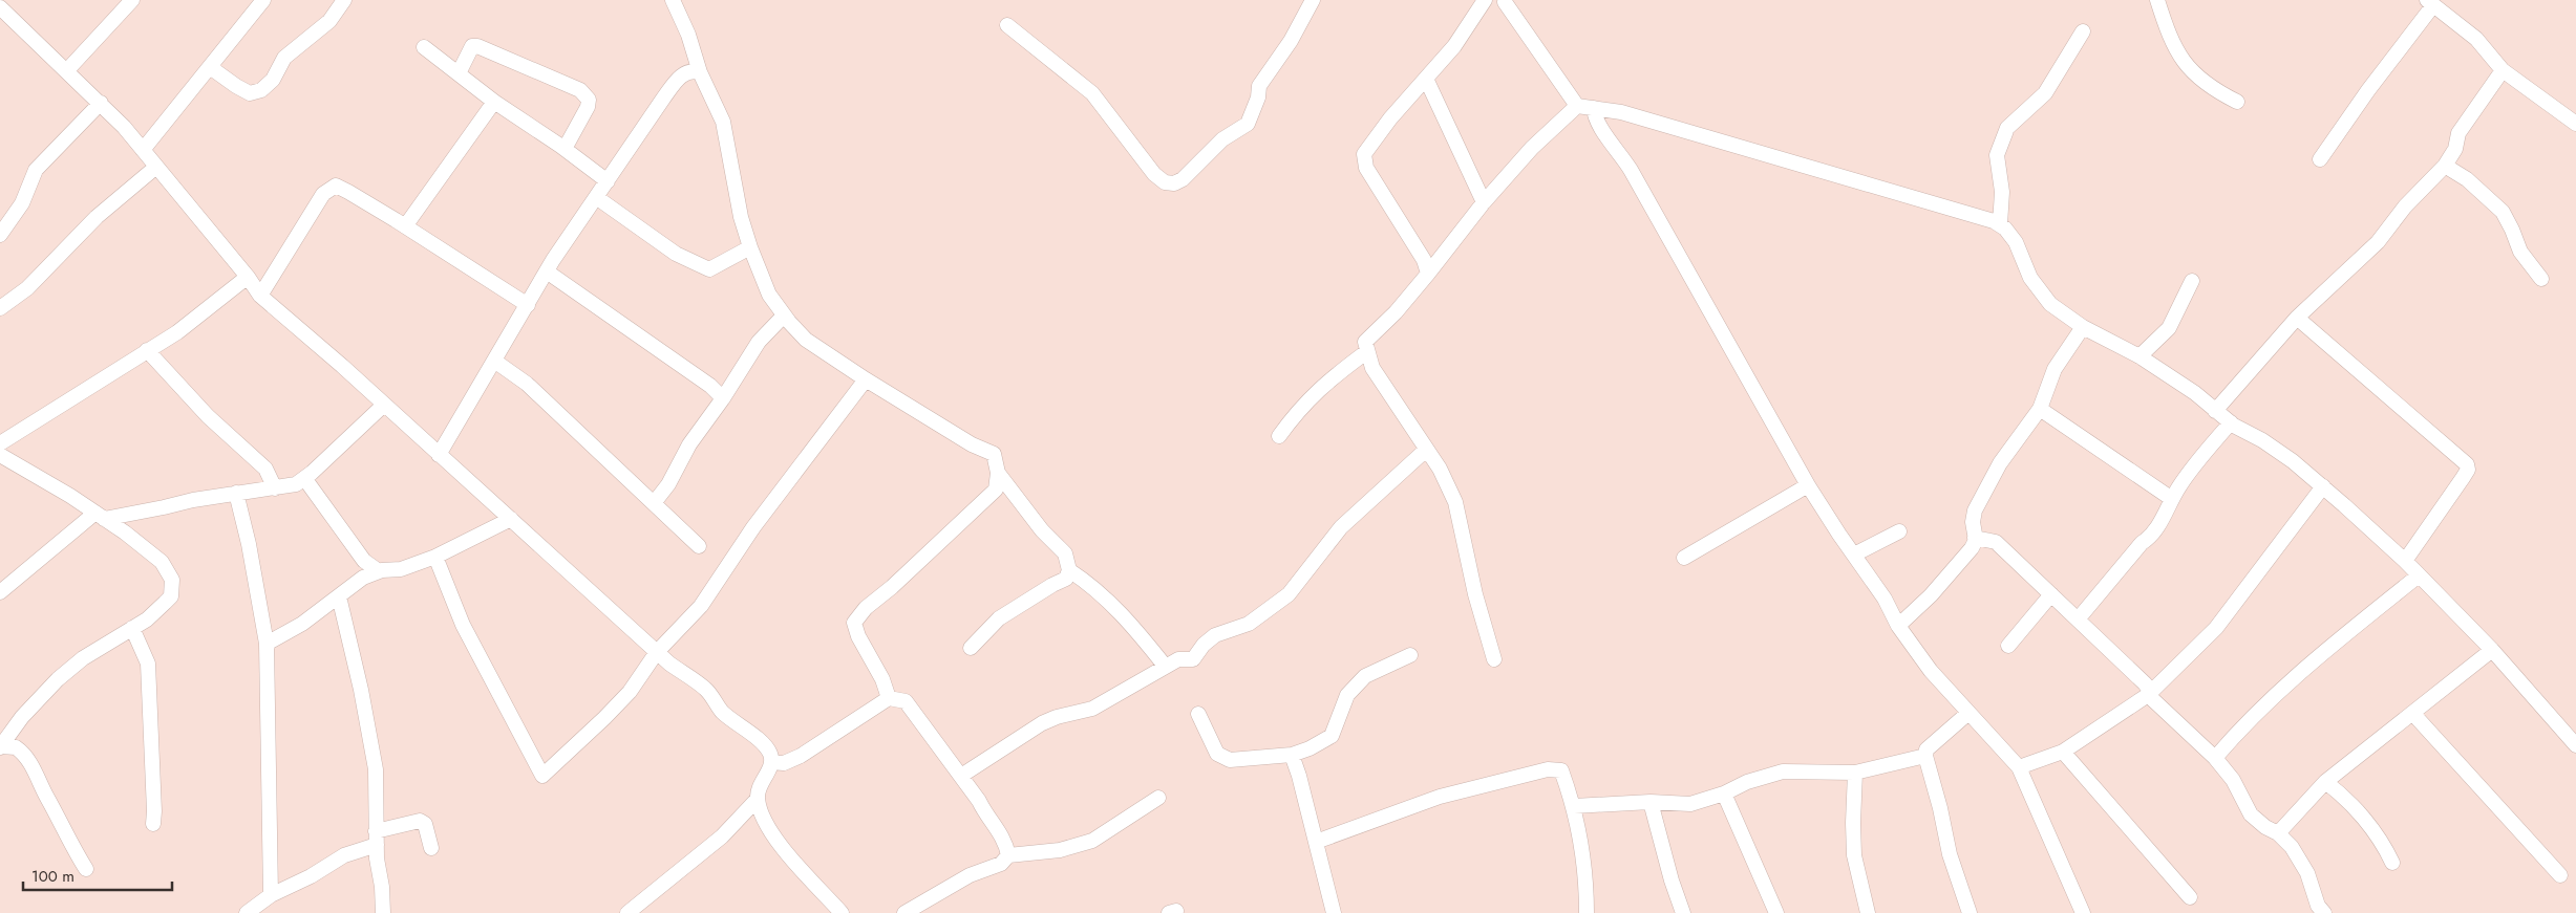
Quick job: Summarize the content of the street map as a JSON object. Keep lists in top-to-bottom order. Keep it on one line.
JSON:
{"scale_bar":"100 m"}
